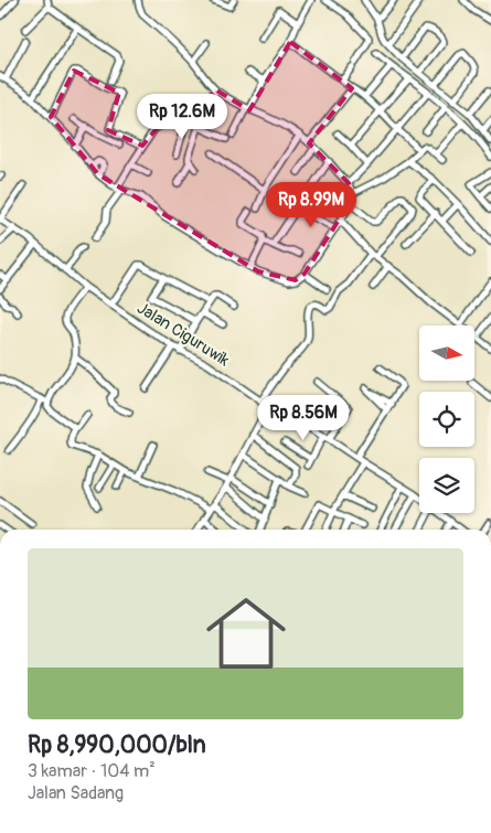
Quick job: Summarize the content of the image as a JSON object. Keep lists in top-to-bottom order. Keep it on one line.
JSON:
{"streets":{"street":["Jalan Ciguruwik"]},"north":"right","page":{"price":["Rp 12.6M","Rp 8.99M","Rp 8.56M"],"list":[{"name":"Rp 8,990,000/bln","note":"3 kamar · 104 m² · Jalan Sadang"}]}}
